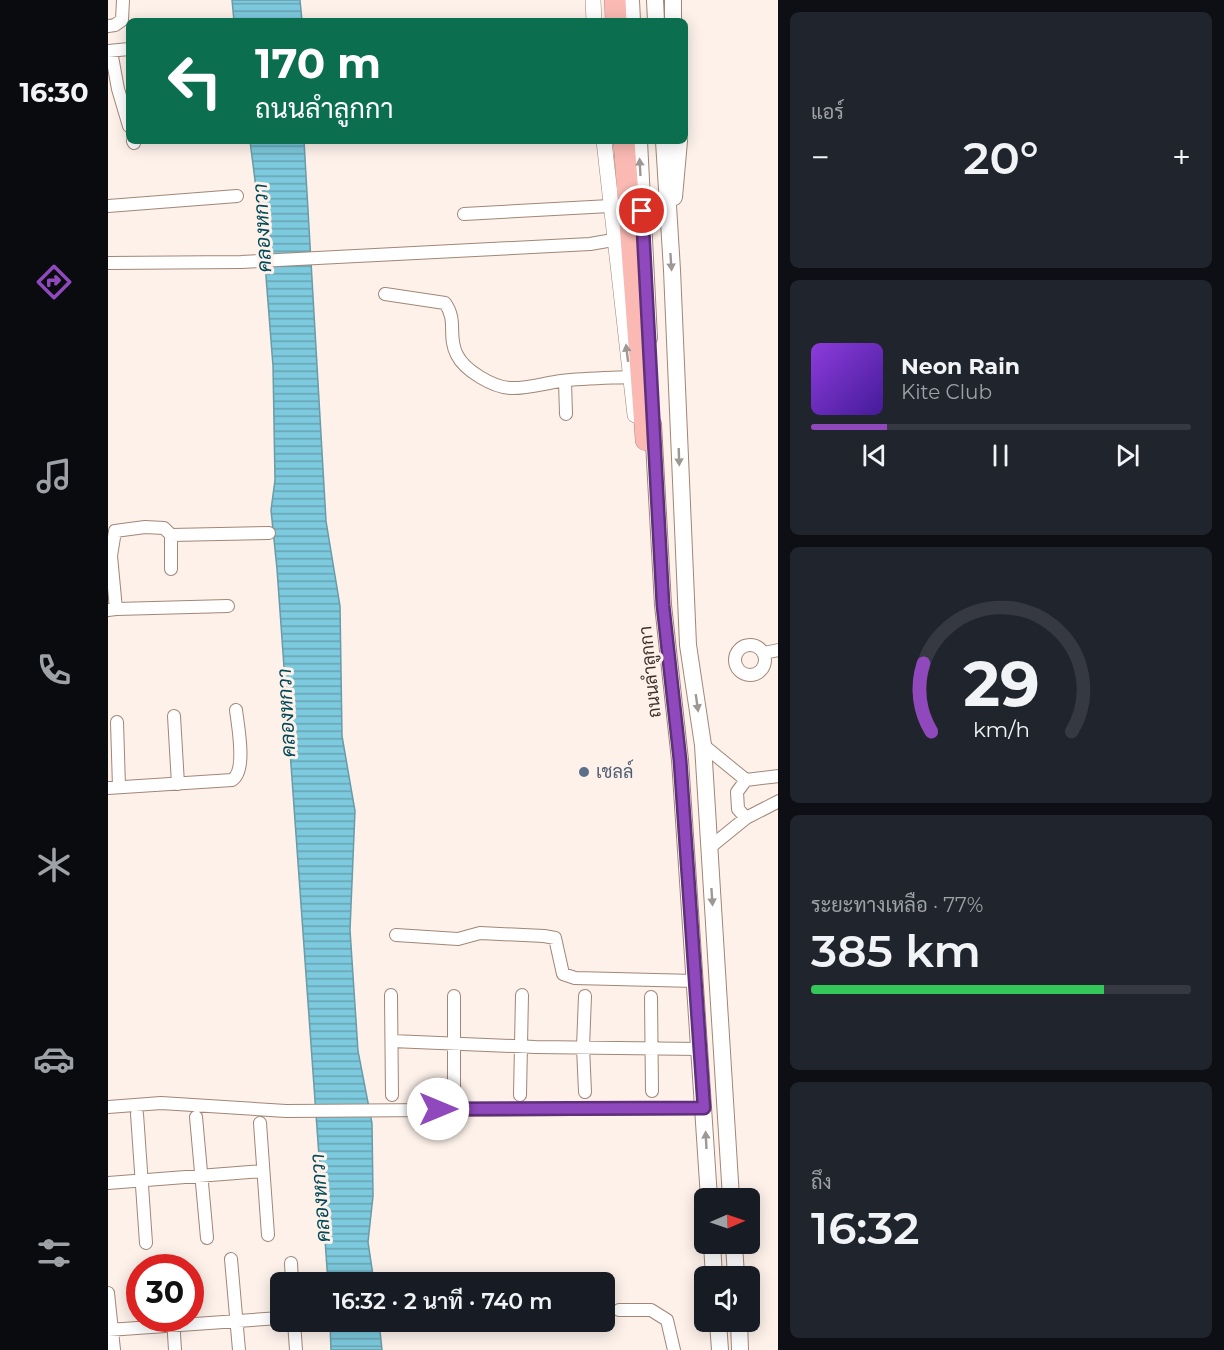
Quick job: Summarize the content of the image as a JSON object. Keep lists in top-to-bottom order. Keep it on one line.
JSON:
{"streets":{"main road":["ถนนลำลูกกา"]},"water":["คลองหกวา"],"places":["เชลล์"],"north":"right","page":{"tabs":"16:30","tile":["แอร์",["ระยะทางเหลือ · 77%","385 km"],["ถึง","16:32"]],"turn":["170 m","ถนนลำลูกกา"],"heat":["−","20°","+"],"song":["Neon Rain","Kite Club"],"limit":"30","trip":"16:32 · 2 นาที · 740 m","gauge":["29","km/h"]}}
